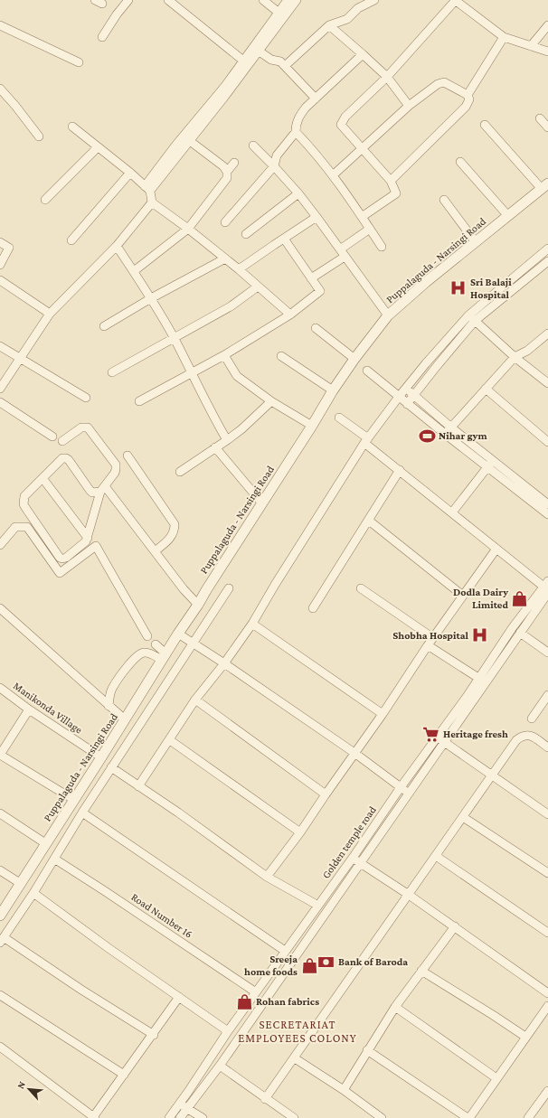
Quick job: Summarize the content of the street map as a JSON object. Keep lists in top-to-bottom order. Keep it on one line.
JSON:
{"streets":{"street":["Puppalaguda - Narsingi Road","Manikonda Village","Golden temple road","Road Number 16"]},"crossings":[["Puppalaguda - Narsingi Road","Manikonda Village"],["Golden temple road","Road Number 16"]],"districts":["SECRETARIAT EMPLOYEES COLONY"],"places":{"hospital":["Sri Balaji Hospital","Shobha Hospital"],"sports":["Nihar gym"],"shop":["Dodla Dairy Limited","Sreeja home foods","Rohan fabrics"],"supermarket":["Heritage fresh"],"bank":["Bank of Baroda"]},"north":"top left"}
